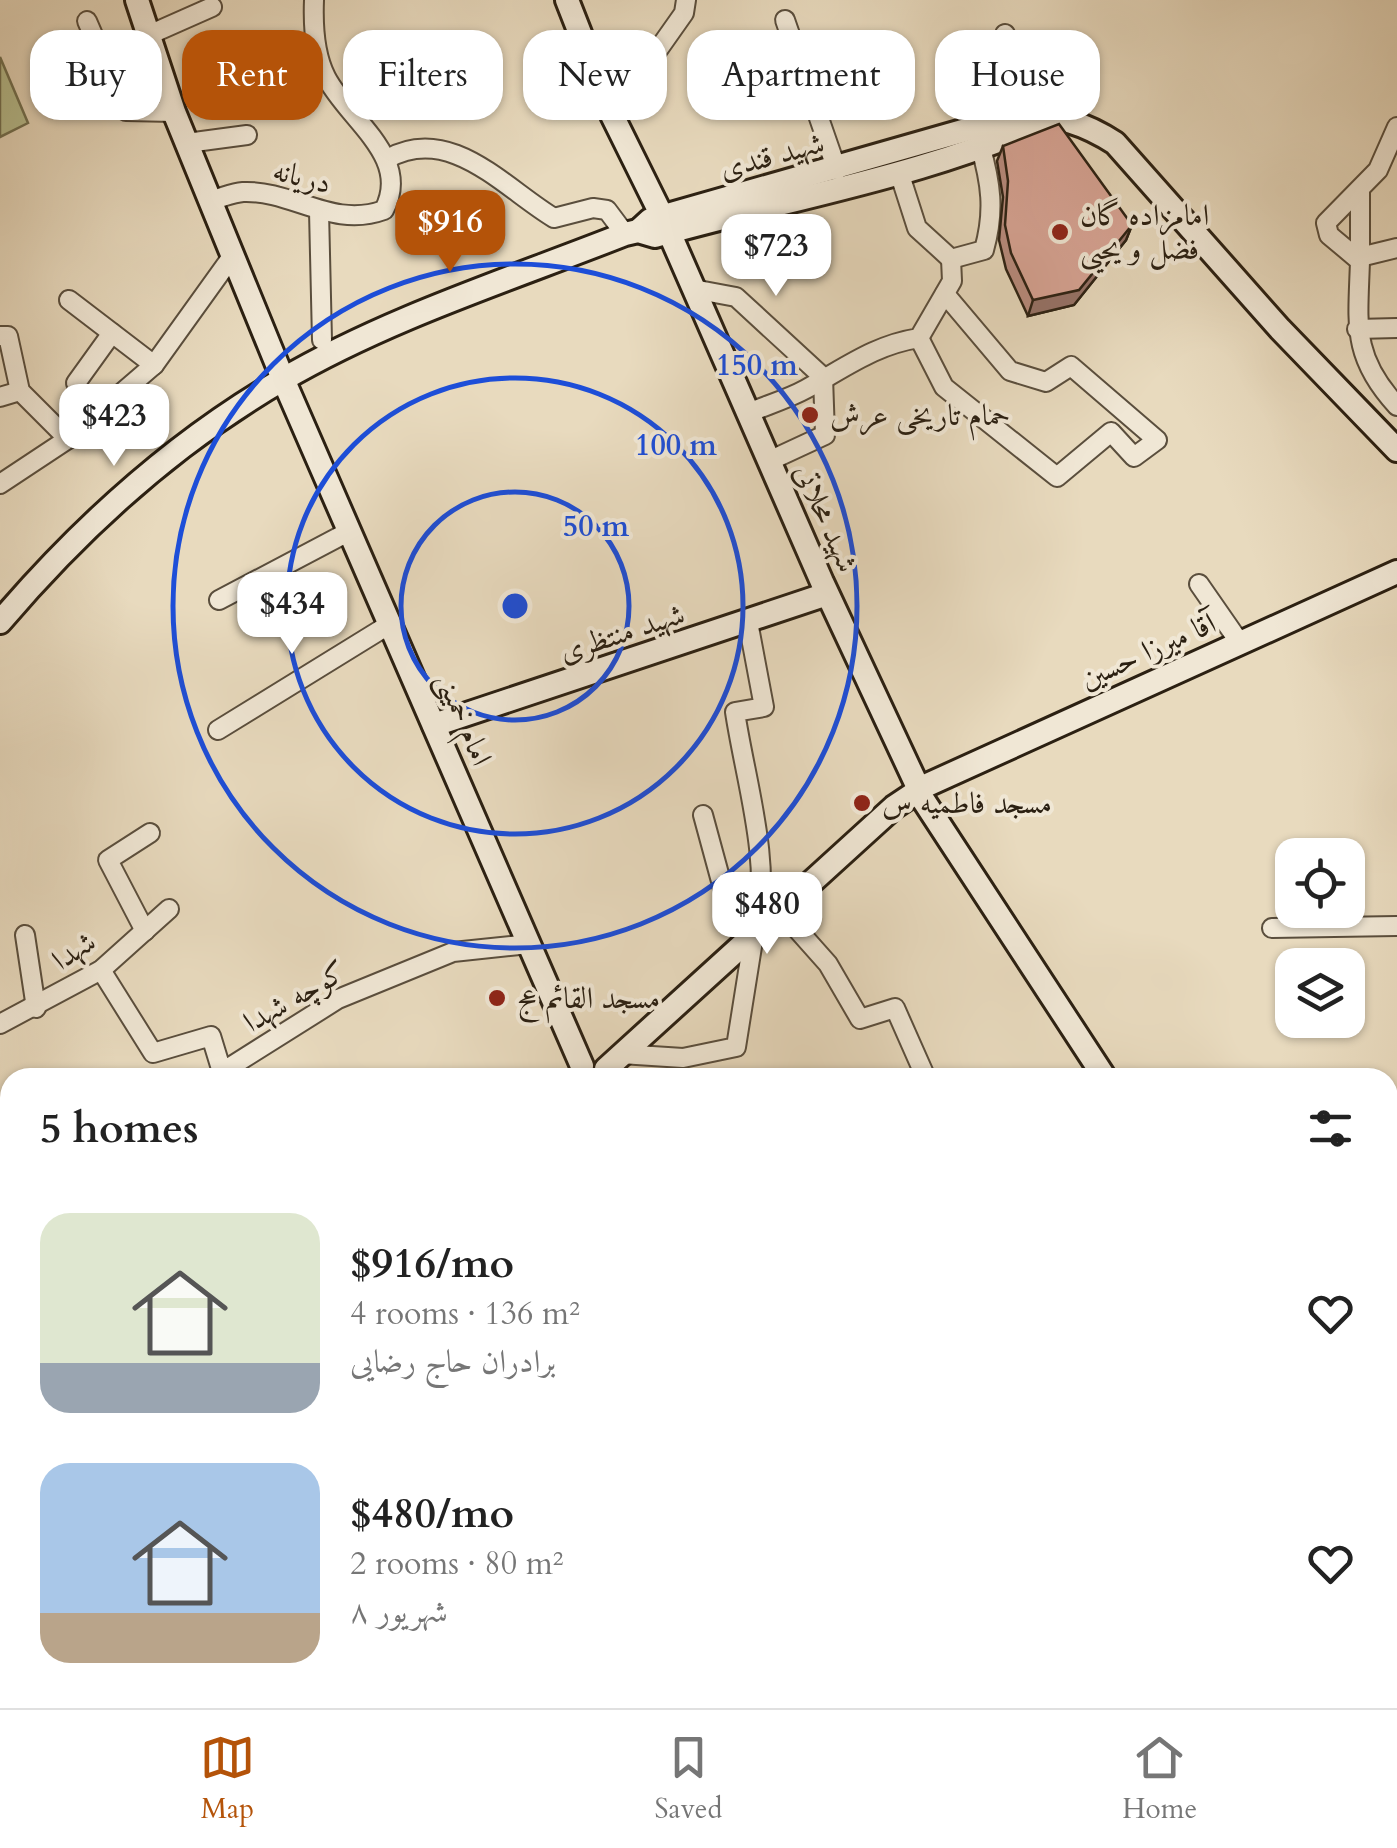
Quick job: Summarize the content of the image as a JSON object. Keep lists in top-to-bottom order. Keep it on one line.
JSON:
{"streets":{"main road":["شهید قندی","شهید محلاتی","شهید منتظری","آقا میرزا حسین","امام خمینی"],"street":["دریانه","شهدا","کوچه شهدا"]},"crossings":[["شهید قندی","شهید محلاتی"],["دریانه","امام خمینی"],["شهید محلاتی","شهید منتظری"],["شهید محلاتی","آقا میرزا حسین"],["شهید منتظری","امام خمینی"],["امام خمینی","کوچه شهدا"],["شهدا","کوچه شهدا"]],"places":["امامزاده گان فضل و یحیی","حمام تاریخی عرش","مسجد فاطمیه س","مسجد القائم عج"],"page":{"chip":["Buy","Rent","Filters","New","Apartment","House"],"price":["$916","$723","$423","$434","$480"],"heading":"5 homes","list":[{"name":"$916/mo","note":"4 rooms · 136 m² · برادران حاج رضایی"},{"name":"$480/mo","note":"2 rooms · 80 m² · ۸ شهریور"}],"tabs":["Map","Saved","Home"]},"rings":["150 m","100 m","50 m"]}
